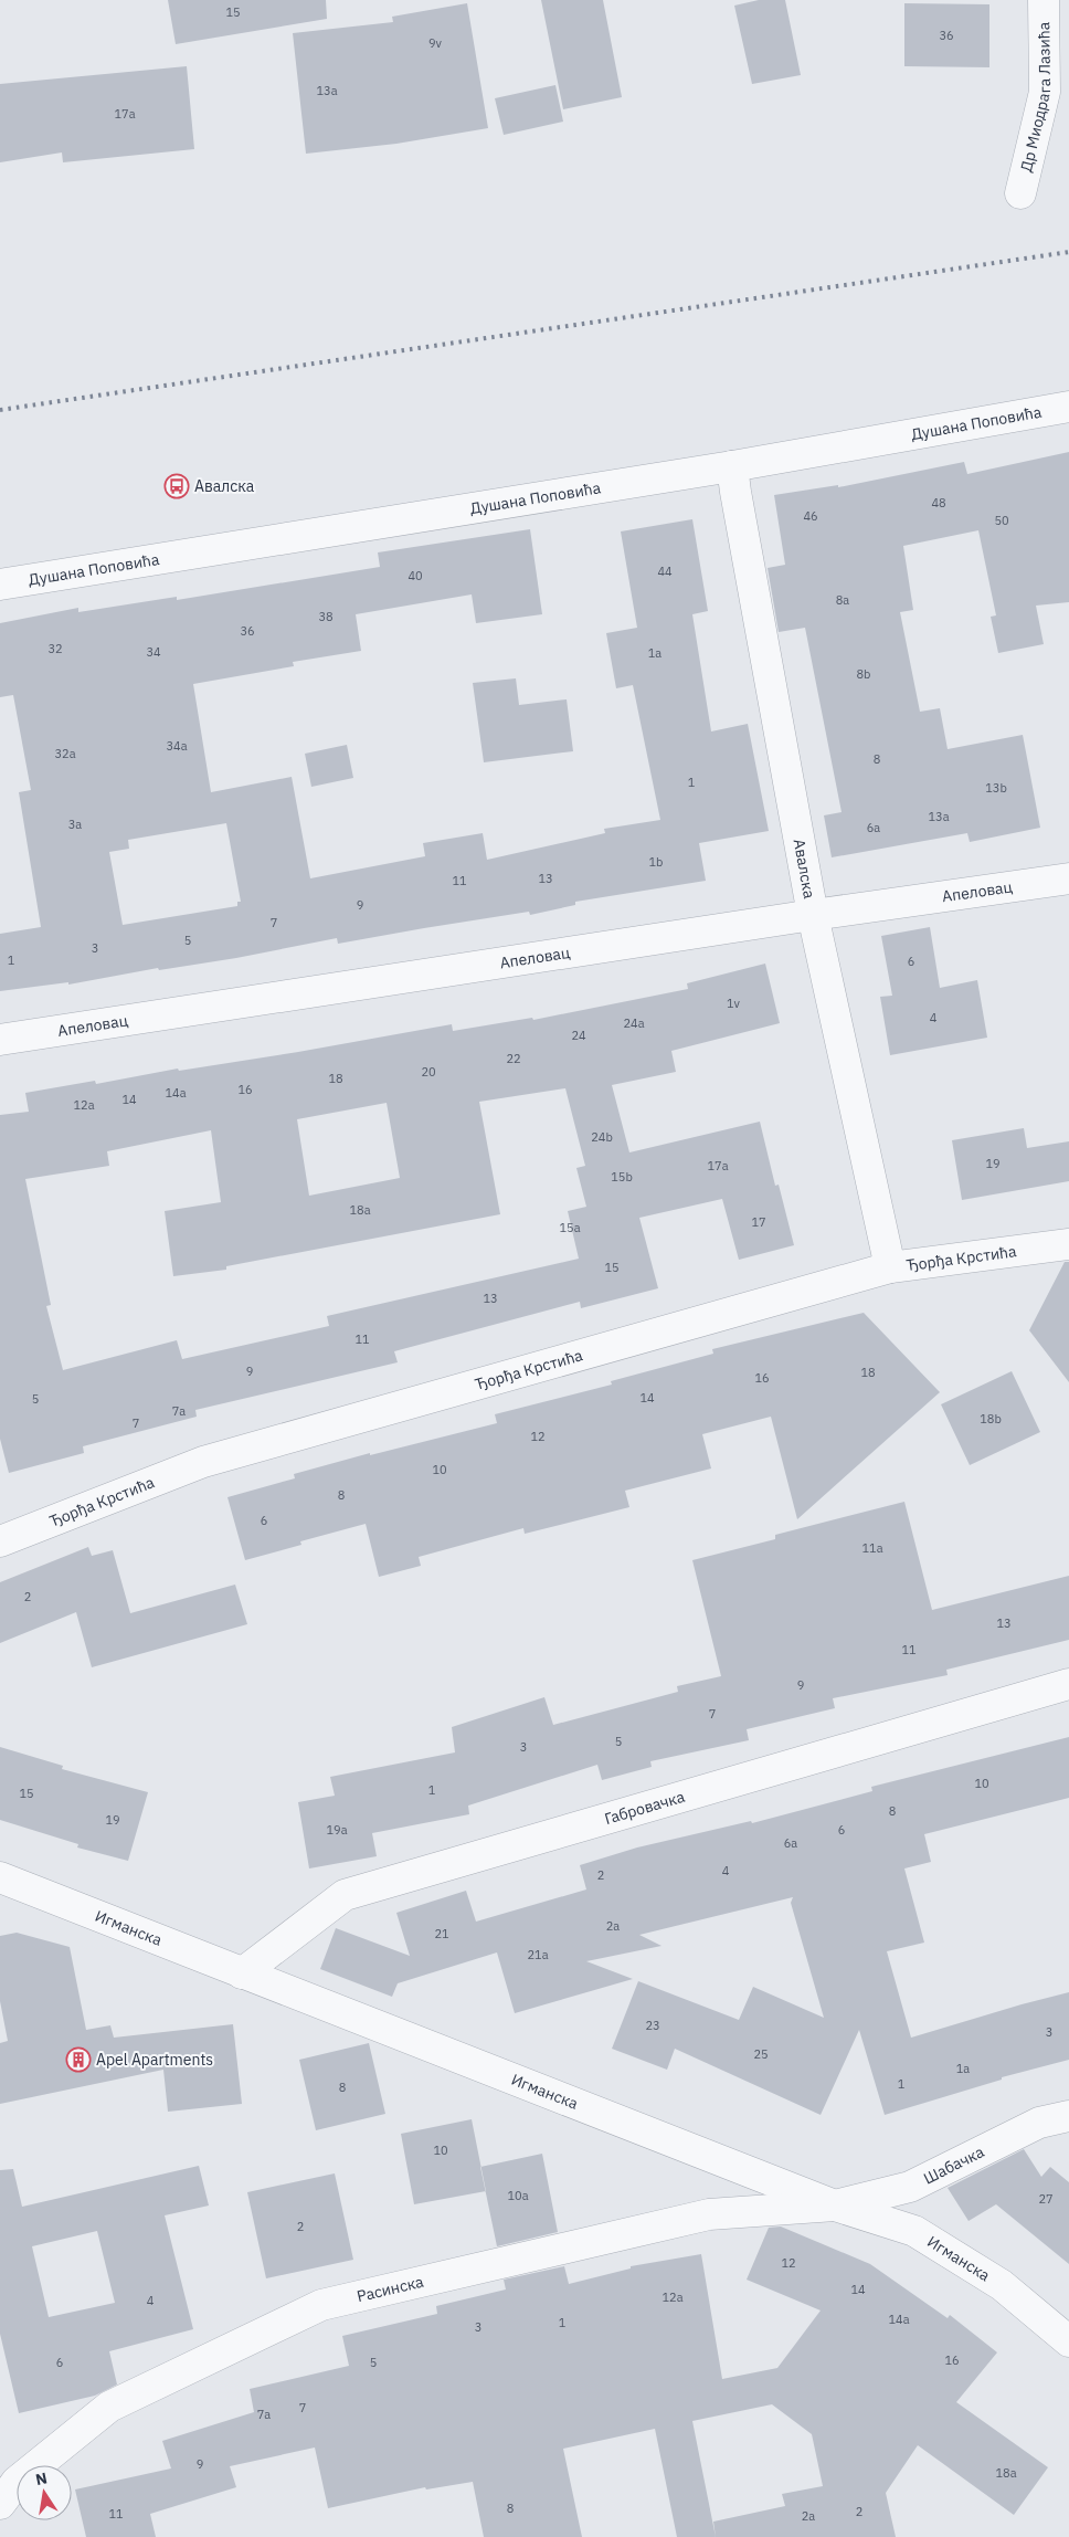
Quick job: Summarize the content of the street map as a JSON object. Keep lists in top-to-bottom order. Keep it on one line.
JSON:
{"streets":{"street":["Др Миодрага Лазића","Душана Поповића","Авалска","Апеловац","Ђорђа Крстића","Габровачка","Игманска","Шабачка","Расинска"]},"crossings":[["Душана Поповића","Авалска"],["Авалска","Апеловац"],["Авалска","Ђорђа Крстића"],["Габровачка","Игманска"],["Игманска","Шабачка"],["Игманска","Расинска"],["Шабачка","Расинска"]],"places":{"bus stop":["Авалска"],"building":["Apel Apartments"]},"house_numbers":["15","36","9v","13a","17a","48","46","50","44","40","8a","38","36","32","34","1a","8b","34a","32a","8","1","13b","13a","3a","6a","1b","13","11","9","7","5","3","1","6","1v","4","24a","24","22","20","18","16","14a","14","12a","24b","19","17a","15b","18a","17","15a","15","13","11","9","18","16","14","5","7a","18b","7","12","10","8","6","11a","2","13","11","9","7","5","3","10","1","15","8","19","19a","6","6a","4","2","2a","21","21a","23","3","25","1a","1","8","10","10a","27","2","12","14","12a","4","14a","1","3","16","6","5","7","7a","9","18a","8","2","11","2a"],"north":"top"}
